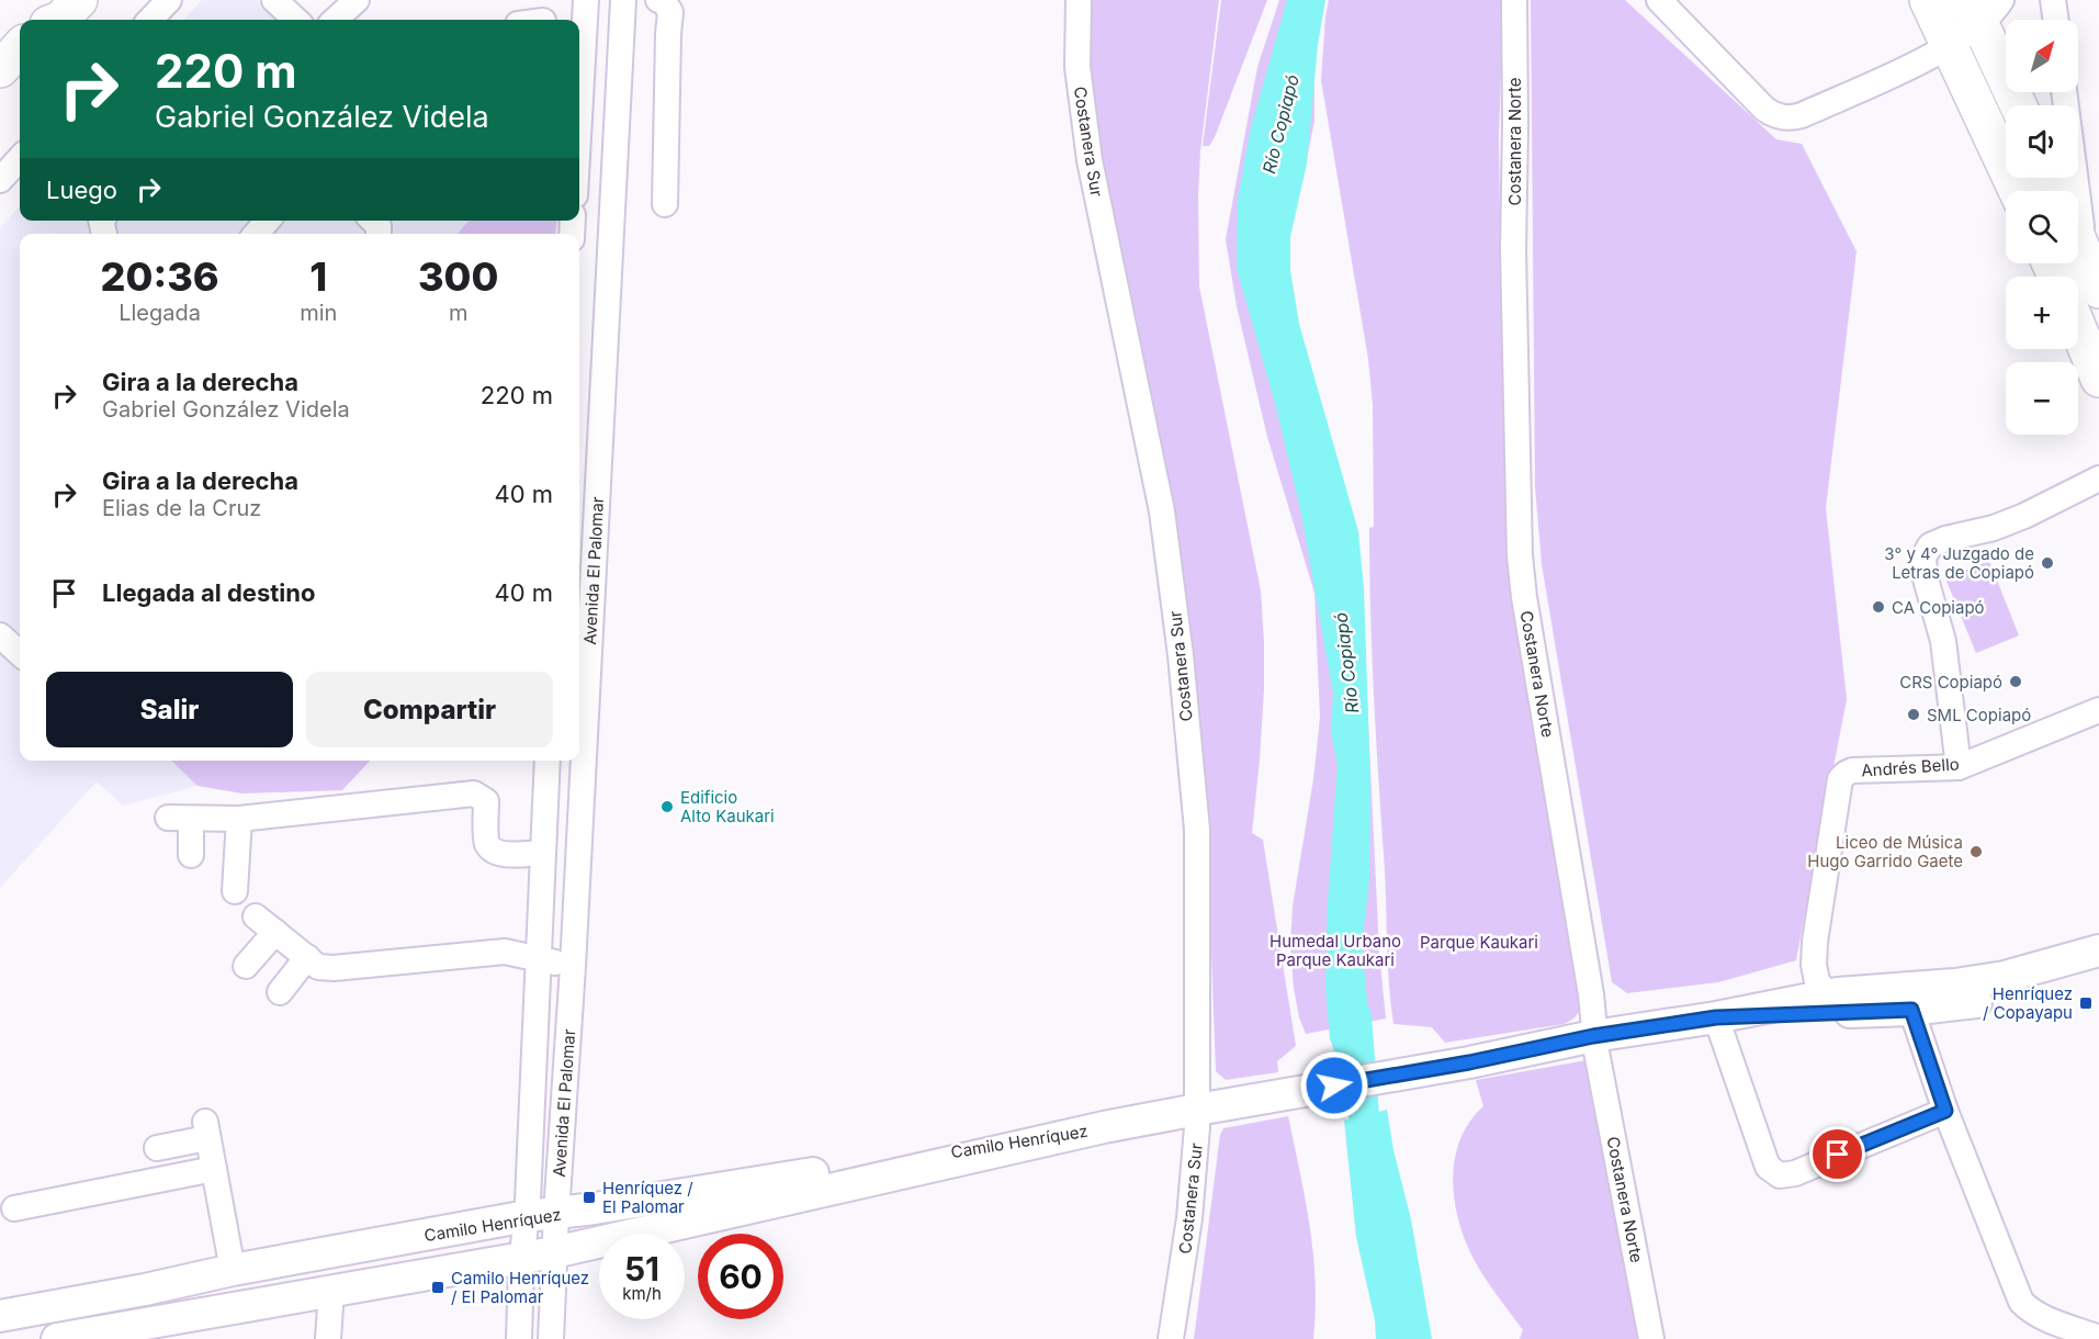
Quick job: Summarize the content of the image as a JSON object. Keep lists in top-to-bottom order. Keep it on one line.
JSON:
{"streets":{"main road":["Camilo Henríquez"],"street":["Costanera Sur","Costanera Norte","Avenida El Palomar","Andrés Bello"]},"crossings":[["Costanera Sur","Camilo Henríquez"],["Costanera Norte","Camilo Henríquez"],["Avenida El Palomar","Camilo Henríquez"],["Andrés Bello","Camilo Henríquez"]],"water":["Río Copiapó"],"parks":["Humedal Urbano Parque Kaukari","Parque Kaukari"],"places":{"other":["3° y 4° Juzgado de Letras de Copiapó","CA Copiapó","CRS Copiapó","SML Copiapó","Edificio Alto Kaukari","Liceo de Música Hugo Garrido Gaete"],"transit":["Henríquez / Copayapu","Henríquez / El Palomar","Camilo Henríquez / El Palomar"]},"north":"top right","page":{"map_buttons":["+","−"],"turn":["220 m","Gabriel González Videla"],"then":"Luego","eta":["20:36","Llegada","1","min","300","m"],"list":[{"name":"Gira a la derecha","note":"Gabriel González Videla","value":"220 m"},{"name":"Gira a la derecha","note":"Elias de la Cruz","value":"40 m"},{"name":"Llegada al destino","value":"40 m"}],"buttons":["Salir","Compartir"],"speed":"51 km/h","limit":"60"}}
